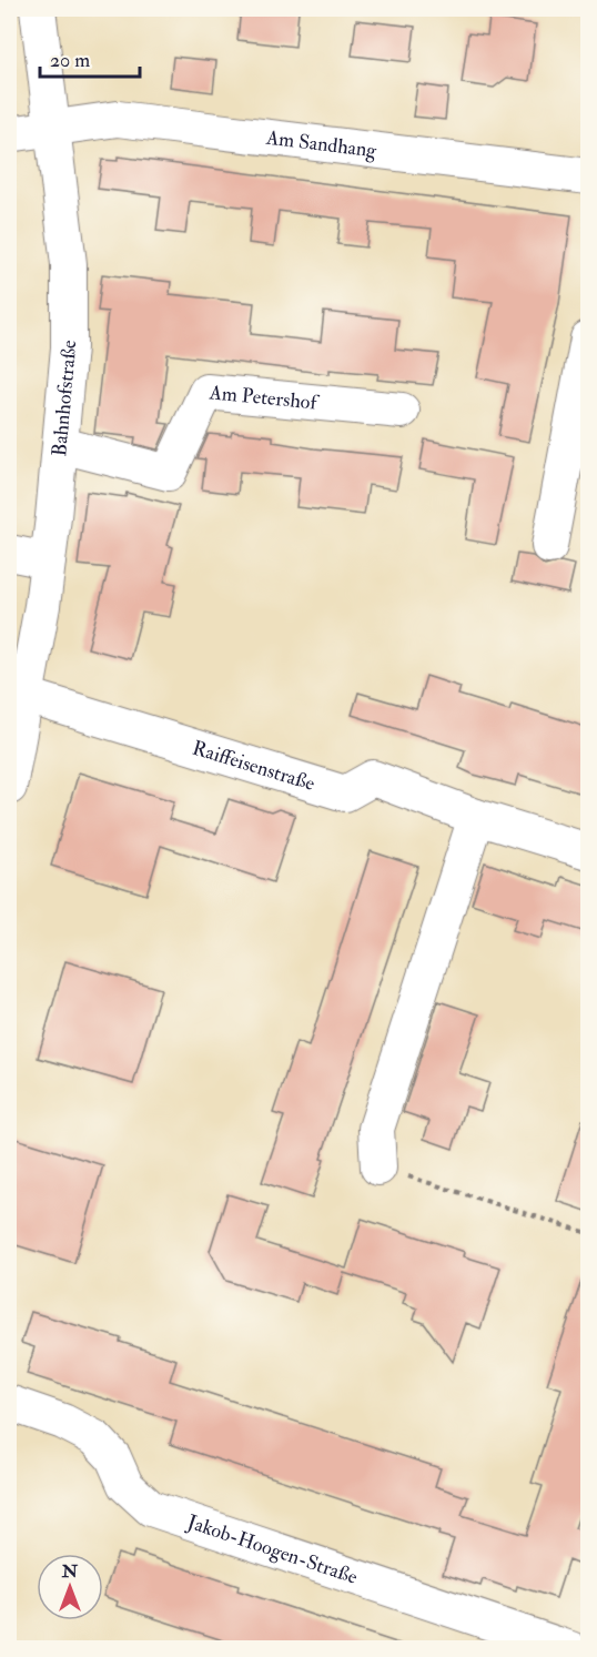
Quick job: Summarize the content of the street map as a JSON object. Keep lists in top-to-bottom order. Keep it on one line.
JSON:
{"streets":{"street":["Am Sandhang","Bahnhofstraße","Am Petershof","Raiffeisenstraße","Jakob-Hoogen-Straße"]},"crossings":[["Am Sandhang","Bahnhofstraße"],["Bahnhofstraße","Am Petershof"],["Bahnhofstraße","Raiffeisenstraße"]],"scale_bar":"20 m","north":"top"}
